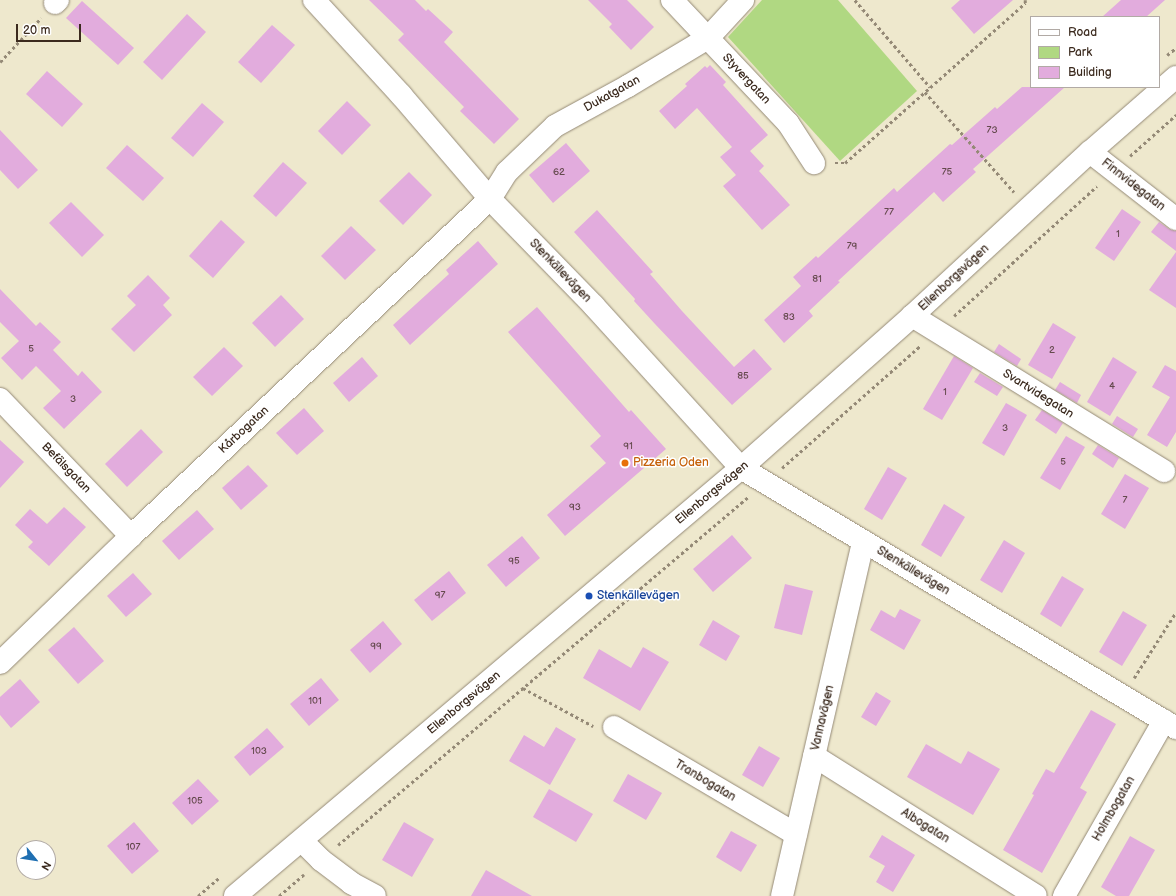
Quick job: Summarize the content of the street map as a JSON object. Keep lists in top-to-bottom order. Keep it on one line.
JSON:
{"streets":{"street":["Styvergatan","Dukatgatan","Finnvidegatan","Stenkällevägen","Ellenborgsvägen","Svartvidegatan","Kårbogatan","Befälsgatan","Vannavägen","Tranbogatan","Holmbogatan","Albogatan"]},"crossings":[["Styvergatan","Dukatgatan"],["Dukatgatan","Stenkällevägen"],["Dukatgatan","Kårbogatan"],["Finnvidegatan","Ellenborgsvägen"],["Stenkällevägen","Ellenborgsvägen"],["Stenkällevägen","Kårbogatan"],["Stenkällevägen","Vannavägen"],["Stenkällevägen","Holmbogatan"],["Ellenborgsvägen","Svartvidegatan"],["Kårbogatan","Befälsgatan"],["Vannavägen","Tranbogatan"],["Vannavägen","Albogatan"]],"places":["Pizzeria Oden","Stenkällevägen"],"house_numbers":["73","62","75","77","1","79","81","83","5","2","85","4","1","3","3","91","5","7","93","95","97","99","101","103","105","107"],"legend":["Road","Park","Building"],"scale_bar":"20 m","north":"bottom right"}
